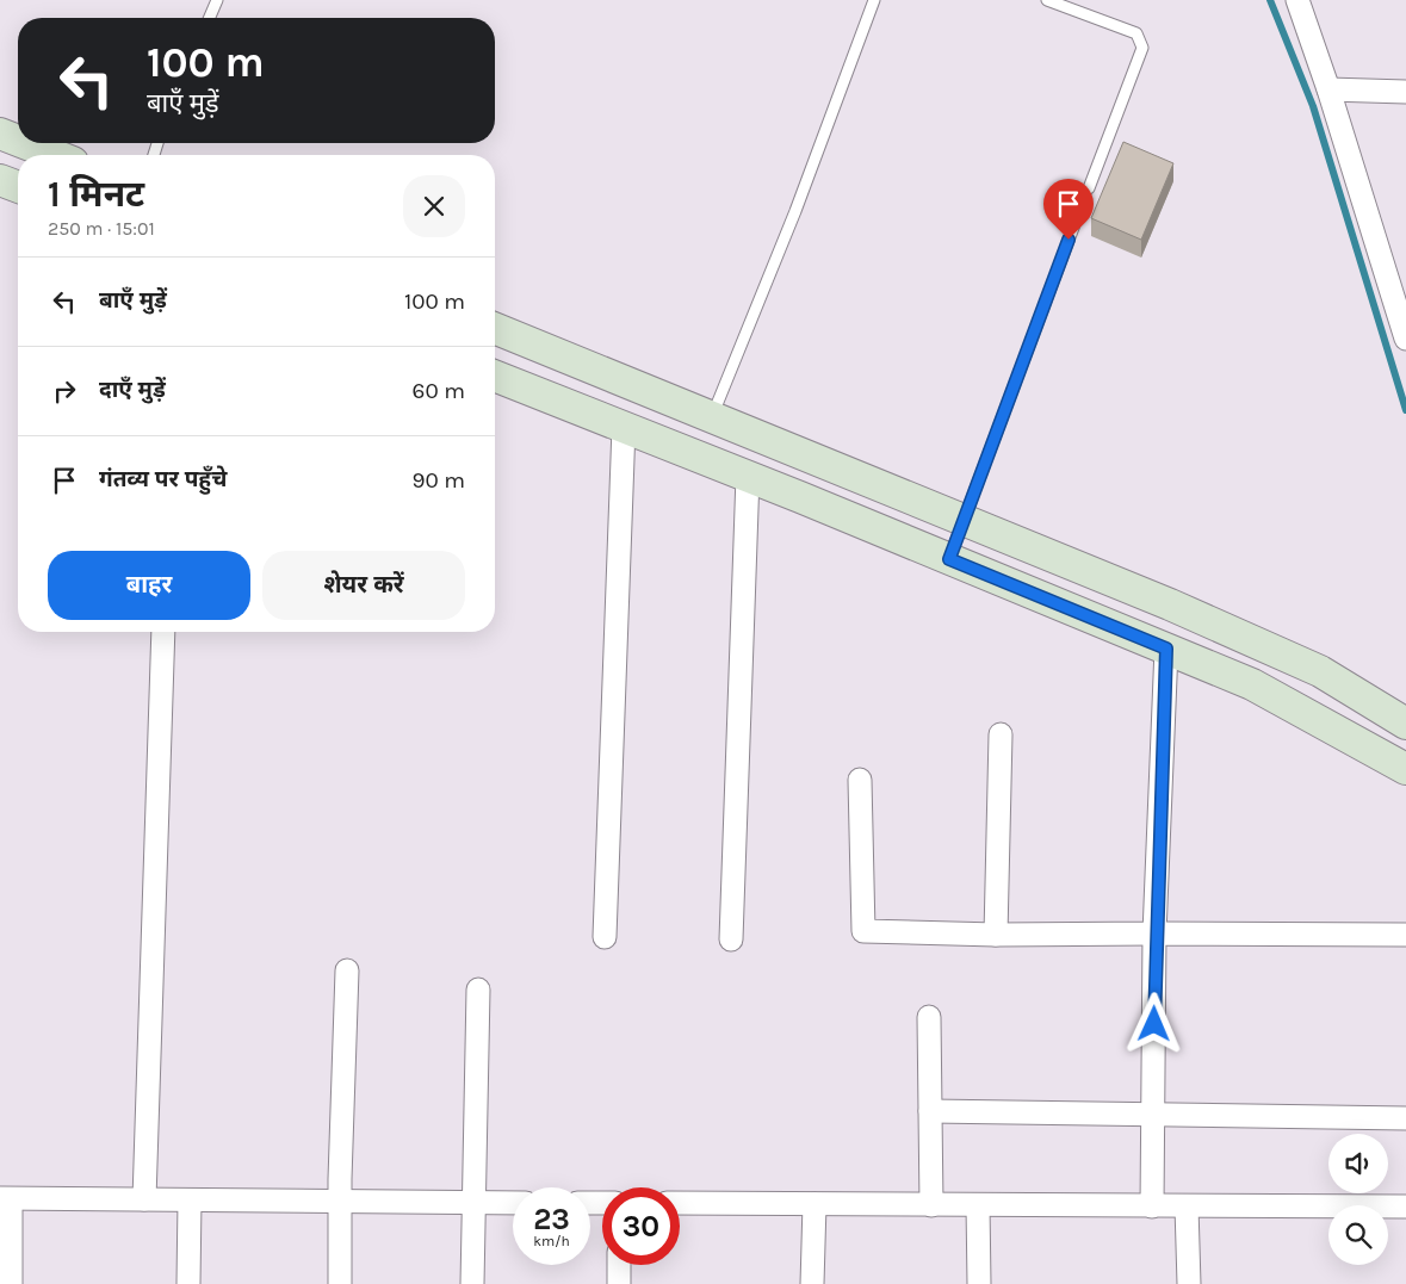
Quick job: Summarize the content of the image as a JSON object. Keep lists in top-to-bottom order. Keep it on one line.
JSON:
{"page":{"turn":["100 m","बाएँ मुड़ें"],"heading":["1 मिनट","250 m · 15:01"],"list":[{"name":"बाएँ मुड़ें","value":"100 m"},{"name":"दाएँ मुड़ें","value":"60 m"},{"name":"गंतव्य पर पहुँचे","value":"90 m"}],"buttons":["बाहर","शेयर करें"],"speed":"23 km/h","limit":"30"}}
